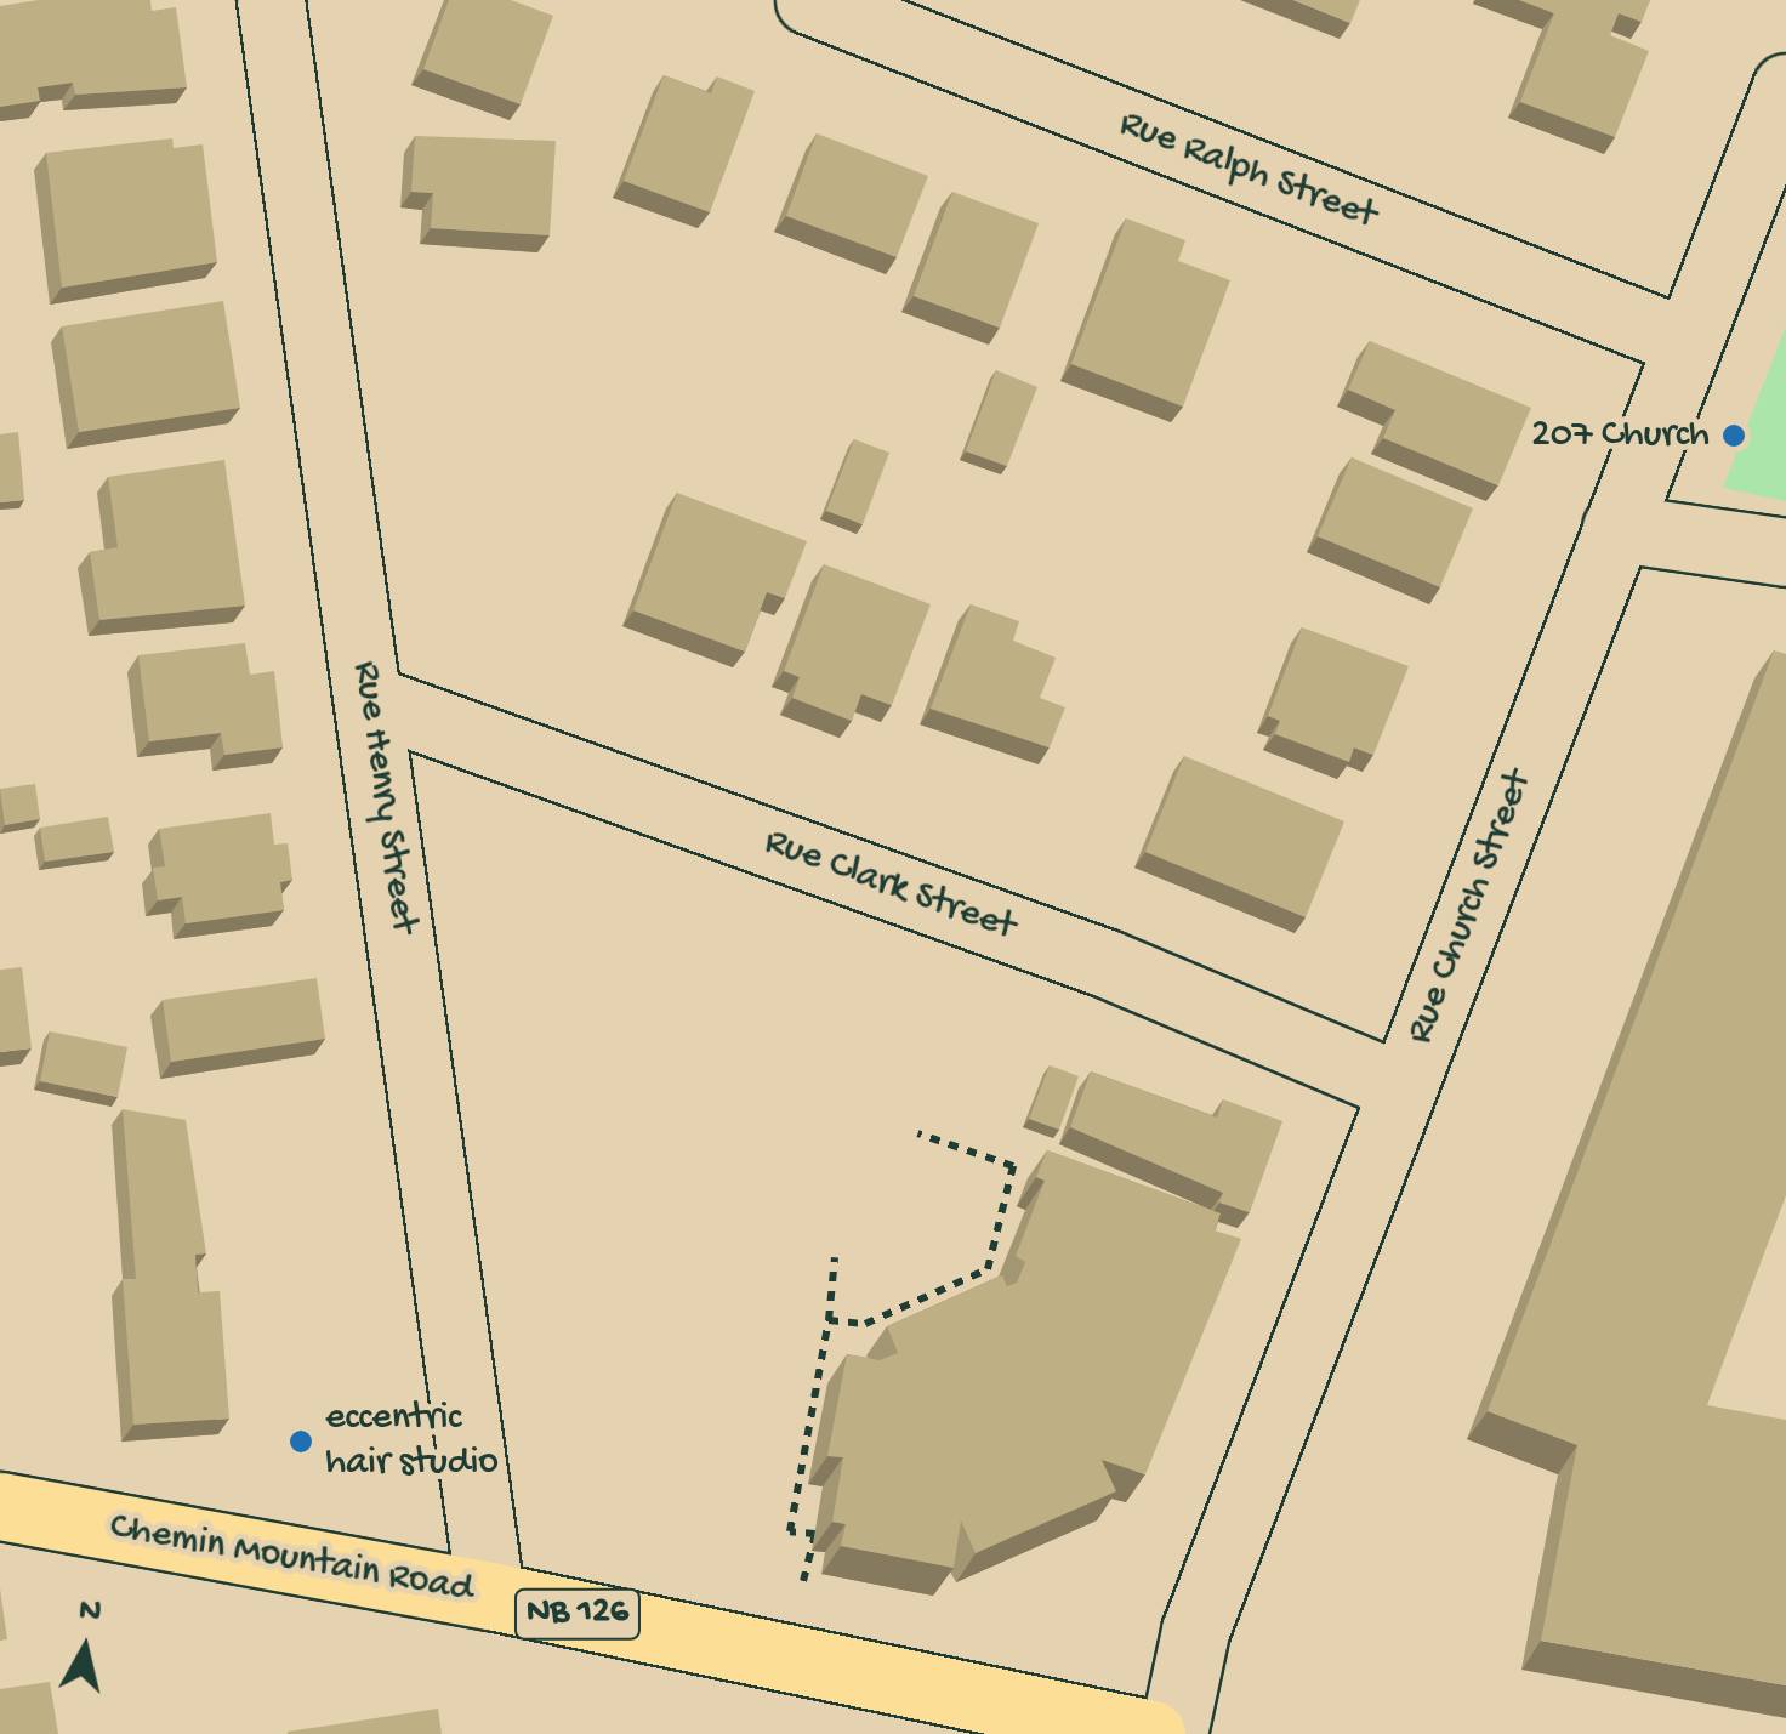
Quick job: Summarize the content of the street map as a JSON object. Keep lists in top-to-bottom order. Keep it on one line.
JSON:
{"streets":{"main road":["Chemin Mountain Road","NB 126"],"street":["Rue Ralph Street","Rue Henry Street","Rue Clark Street","Rue Church Street"]},"crossings":[["Rue Ralph Street","Rue Church Street"],["Rue Henry Street","Rue Clark Street"],["Rue Henry Street","Chemin Mountain Road"],["Rue Clark Street","Rue Church Street"]],"places":["207 Church","eccentric hair studio"],"north":"top"}
